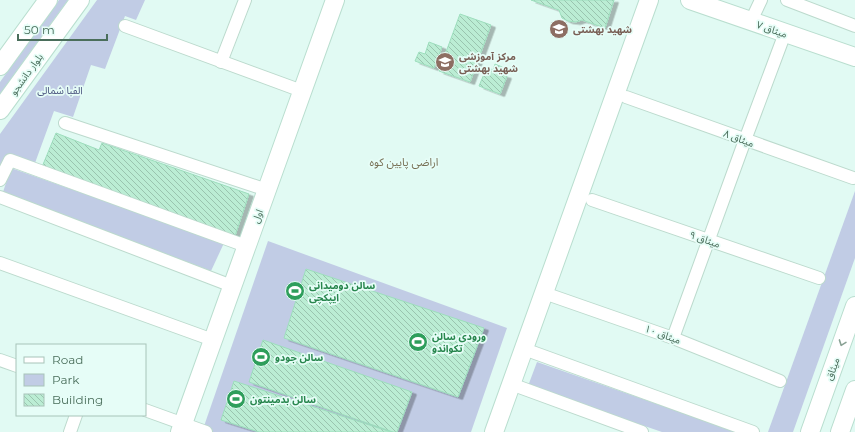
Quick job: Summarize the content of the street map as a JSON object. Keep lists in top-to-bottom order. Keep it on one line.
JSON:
{"streets":{"street":["میثاق ۷","بلوار دانشجو","میثاق ۸","اول","میثاق ۹","میثاق ۱۰","میثاق"]},"districts":["اراضی پایین کوه"],"parks":["الفبا شمالی"],"places":{"school or university":["شهید بهشتی","مرکز آموزشی شهید بهشتی"],"sports":["سالن دومیدانی ایپکچی","ورودی سالن تکواندو","سالن جودو","سالن بدمینتون"]},"legend":["Road","Park","Building"],"scale_bar":"50 m"}
